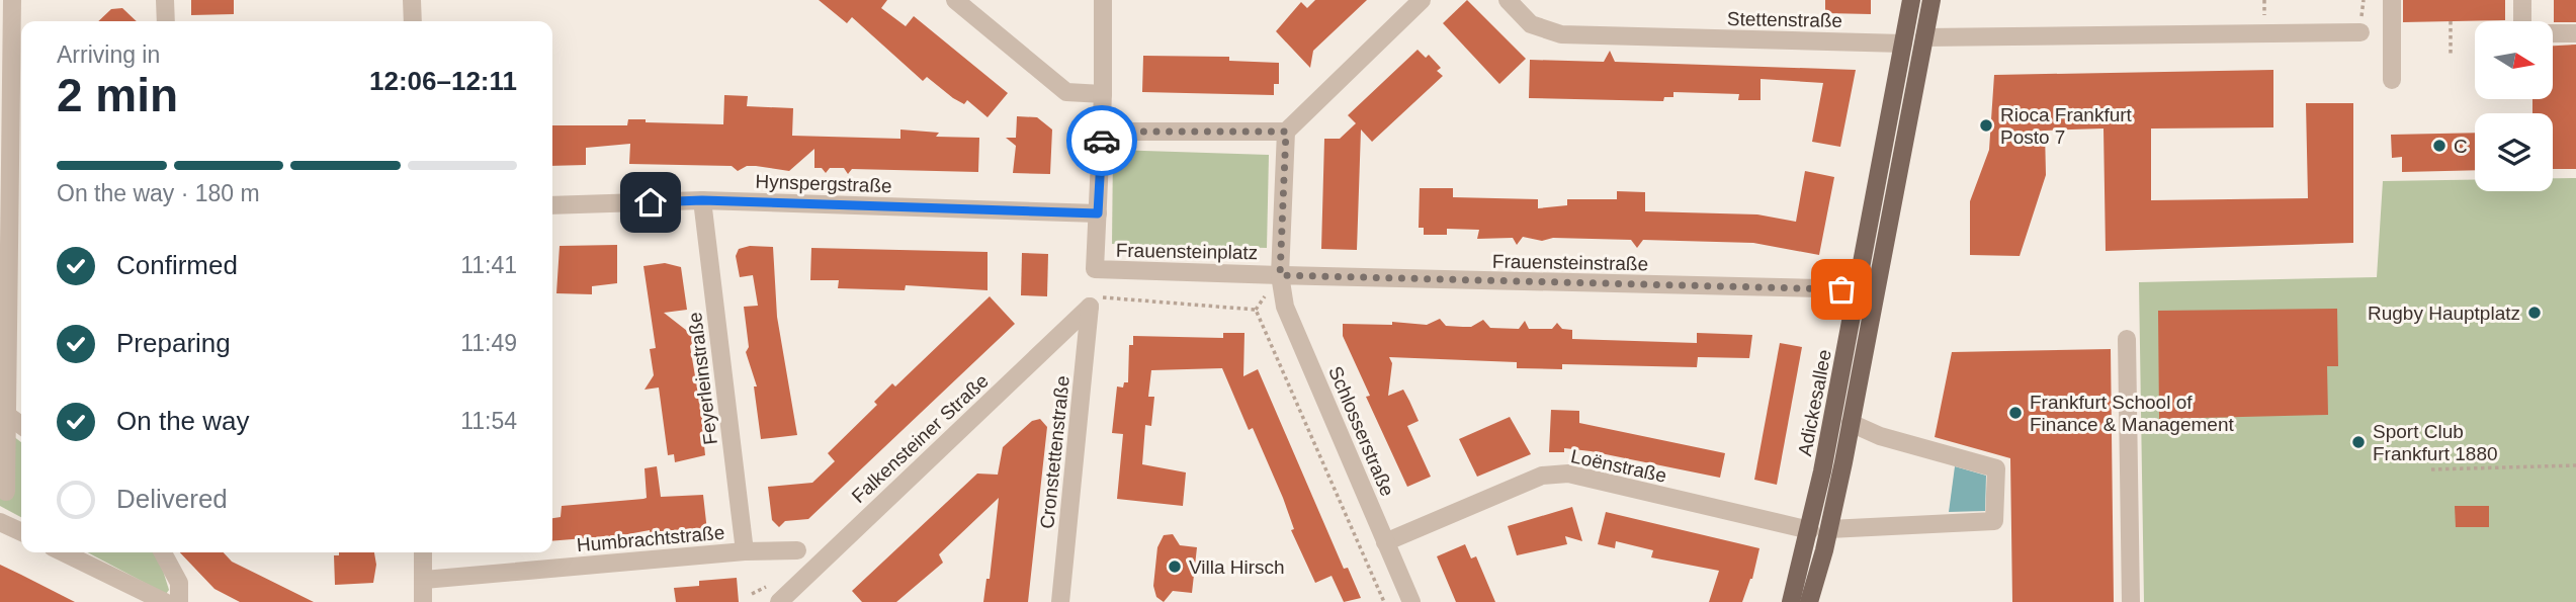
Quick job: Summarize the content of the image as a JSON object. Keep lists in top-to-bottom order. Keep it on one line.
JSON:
{"streets":{"main road":["Adickesallee"],"street":["Stettenstraße","Hynspergstraße","Frauensteinplatz","Frauensteinstraße","Feyerleinstraße","Schlosserstraße","Falkensteiner Straße","Cronstettenstraße","Loënstraße","Humbrachtstraße"]},"crossings":[["Stettenstraße","Adickesallee"],["Hynspergstraße","Frauensteinplatz"],["Hynspergstraße","Feyerleinstraße"],["Frauensteinplatz","Frauensteinstraße"],["Frauensteinplatz","Schlosserstraße"],["Frauensteinstraße","Adickesallee"],["Frauensteinstraße","Schlosserstraße"],["Feyerleinstraße","Humbrachtstraße"],["Adickesallee","Loënstraße"],["Schlosserstraße","Loënstraße"],["Falkensteiner Straße","Cronstettenstraße"]],"places":["Rioca Frankfurt Posto 7","C","Rugby Hauptplatz","Frankfurt School of Finance & Management","Sport Club Frankfurt 1880","Villa Hirsch"],"north":"right","page":{"heading":["2 min","Arriving in","12:06–12:11"],"bar":"On the way · 180 m","list":[["Confirmed","11:41"],["Preparing","11:49"],["On the way","11:54"],"Delivered"]}}
